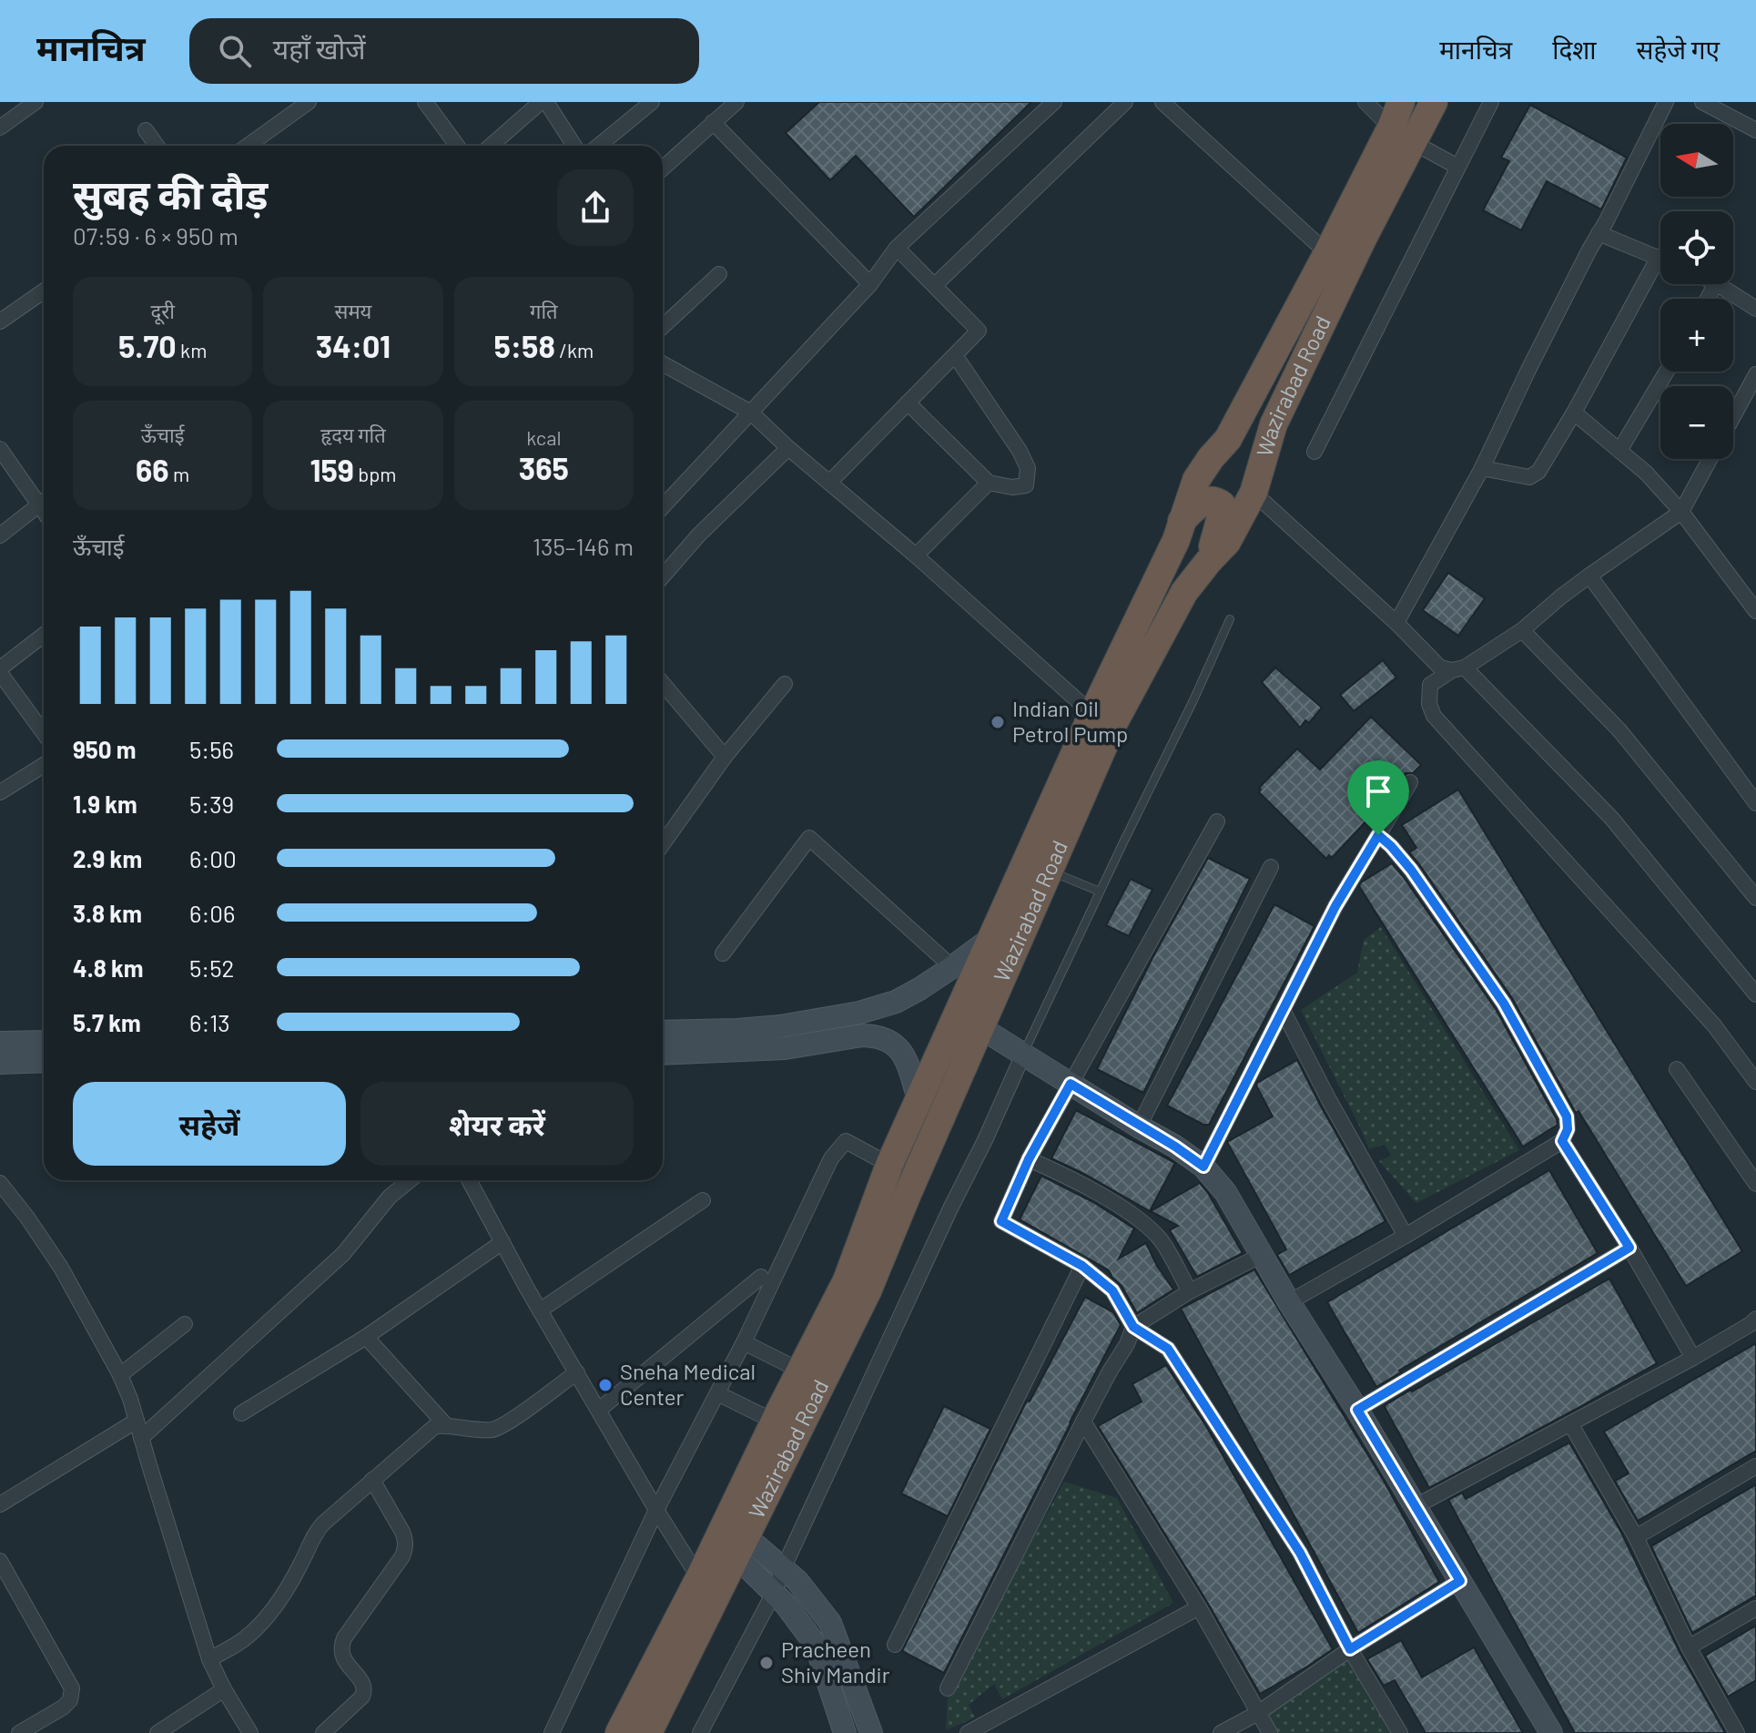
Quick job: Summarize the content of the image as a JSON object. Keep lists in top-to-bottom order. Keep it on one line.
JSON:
{"streets":{"highway":["Wazirabad Road"]},"places":["Indian Oil Petrol Pump","Sneha Medical Center","Pracheen Shiv Mandir"],"north":"left","page":{"header":"मानचित्र","search":"यहाँ खोजें","nav":["मानचित्र","दिशा","सहेजे गए"],"map_buttons":["+","−"],"heading":["सुबह की दौड़","07:59 · 6 × 950 m"],"stats":[["दूरी","5.70 km"],["समय","34:01"],["गति","5:58 /km"],["ऊँचाई","66 m"],["हृदय गति","159 bpm"],["kcal","365"]],"chart":["ऊँचाई","135–146 m"],"list":[{"name":"950 m","note":"5:56"},{"name":"1.9 km","note":"5:39"},{"name":"2.9 km","note":"6:00"},{"name":"3.8 km","note":"6:06"},{"name":"4.8 km","note":"5:52"},{"name":"5.7 km","note":"6:13"}],"buttons":["सहेजें","शेयर करें"]}}
